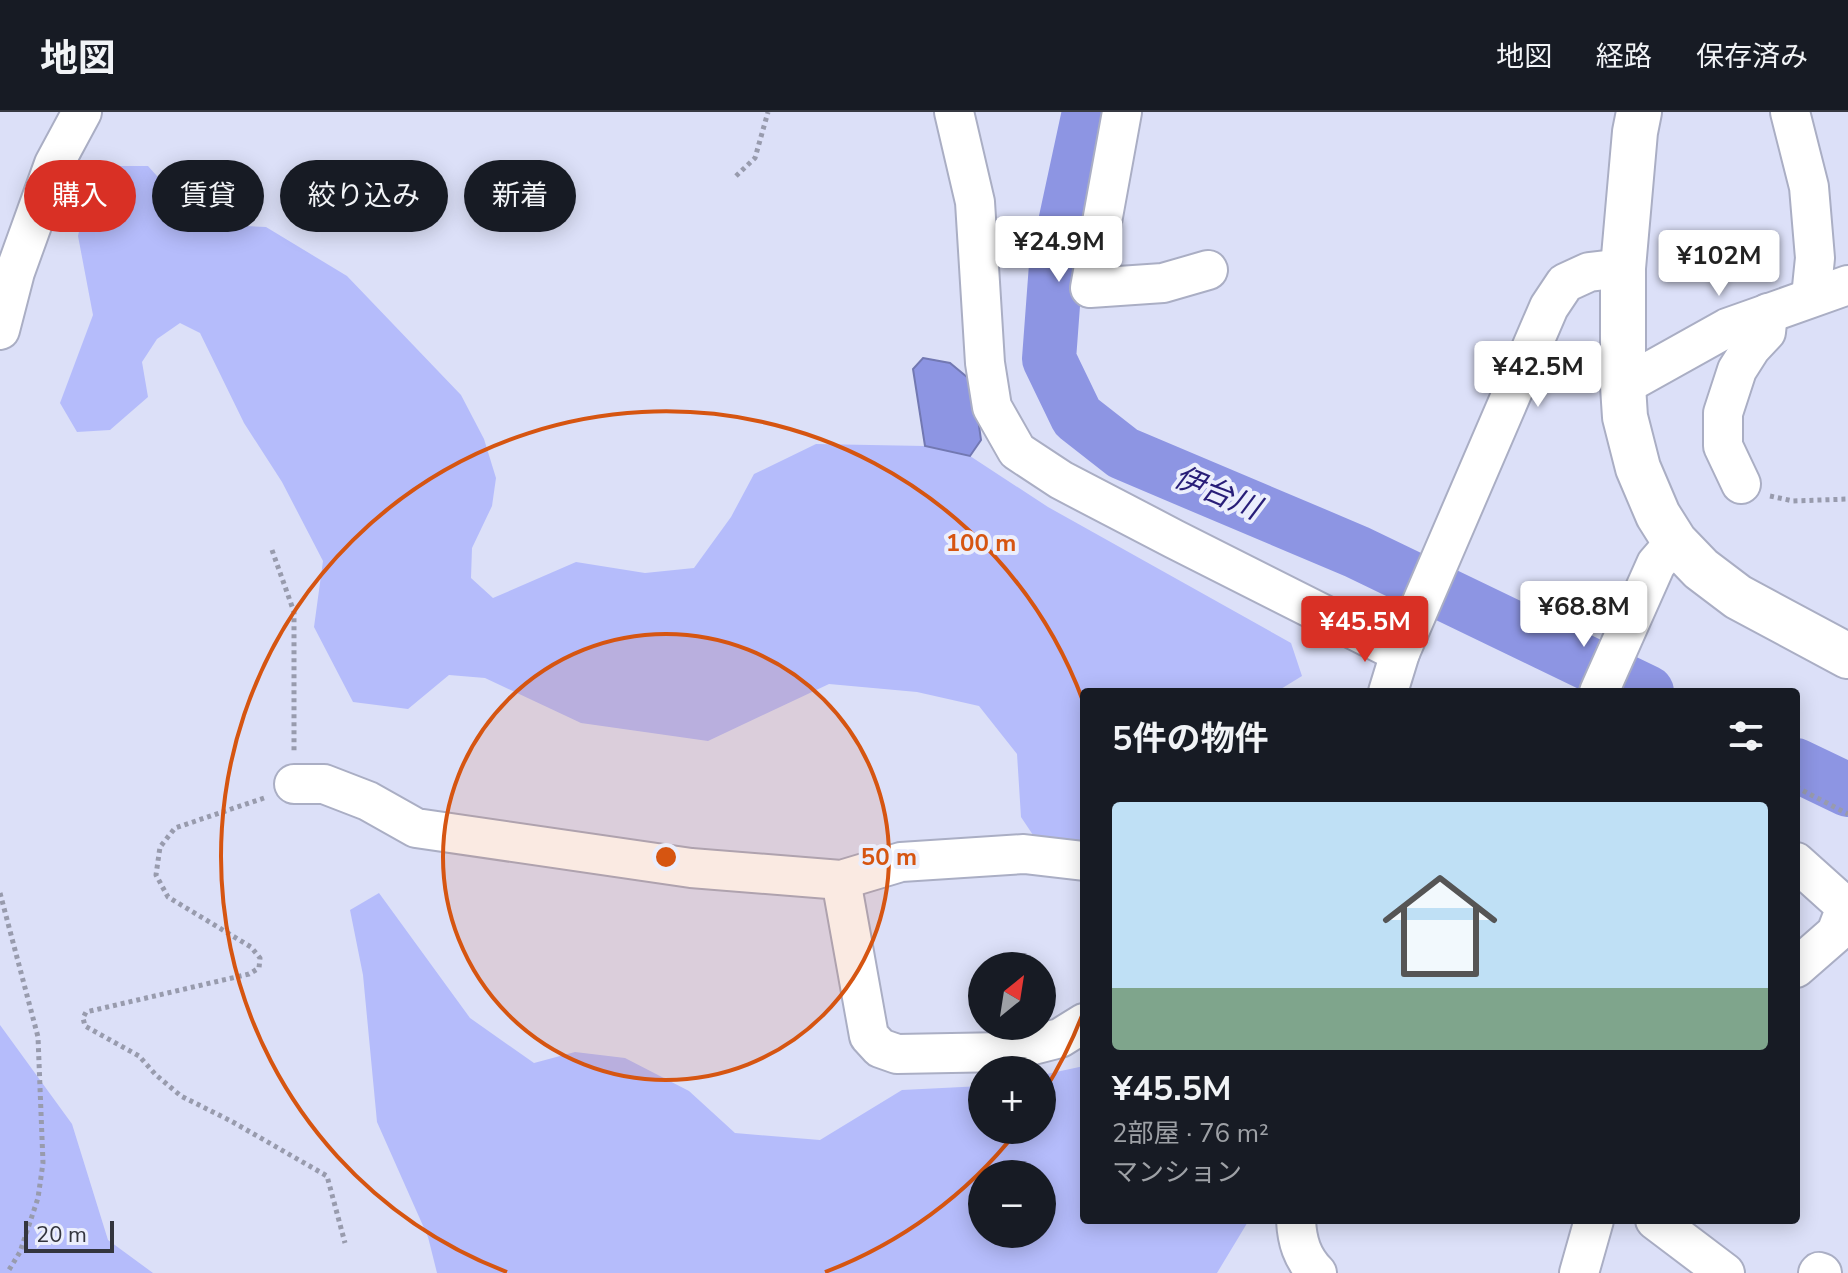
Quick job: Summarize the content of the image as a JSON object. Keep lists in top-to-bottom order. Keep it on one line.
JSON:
{"water":["伊台川"],"scale_bar":"20 m","north":"top right","page":{"header":"地図","nav":["地図","経路","保存済み"],"chip":["購入","賃貸","絞り込み","新着"],"price":["¥24.9M","¥102M","¥42.5M","¥68.8M","¥45.5M"],"heading":"5件の物件","list":[{"name":"¥45.5M","note":"2部屋 · 76 m² · マンション"}],"map_buttons":["+","−"],"scale":"20 m"},"rings":["100 m","50 m"]}
